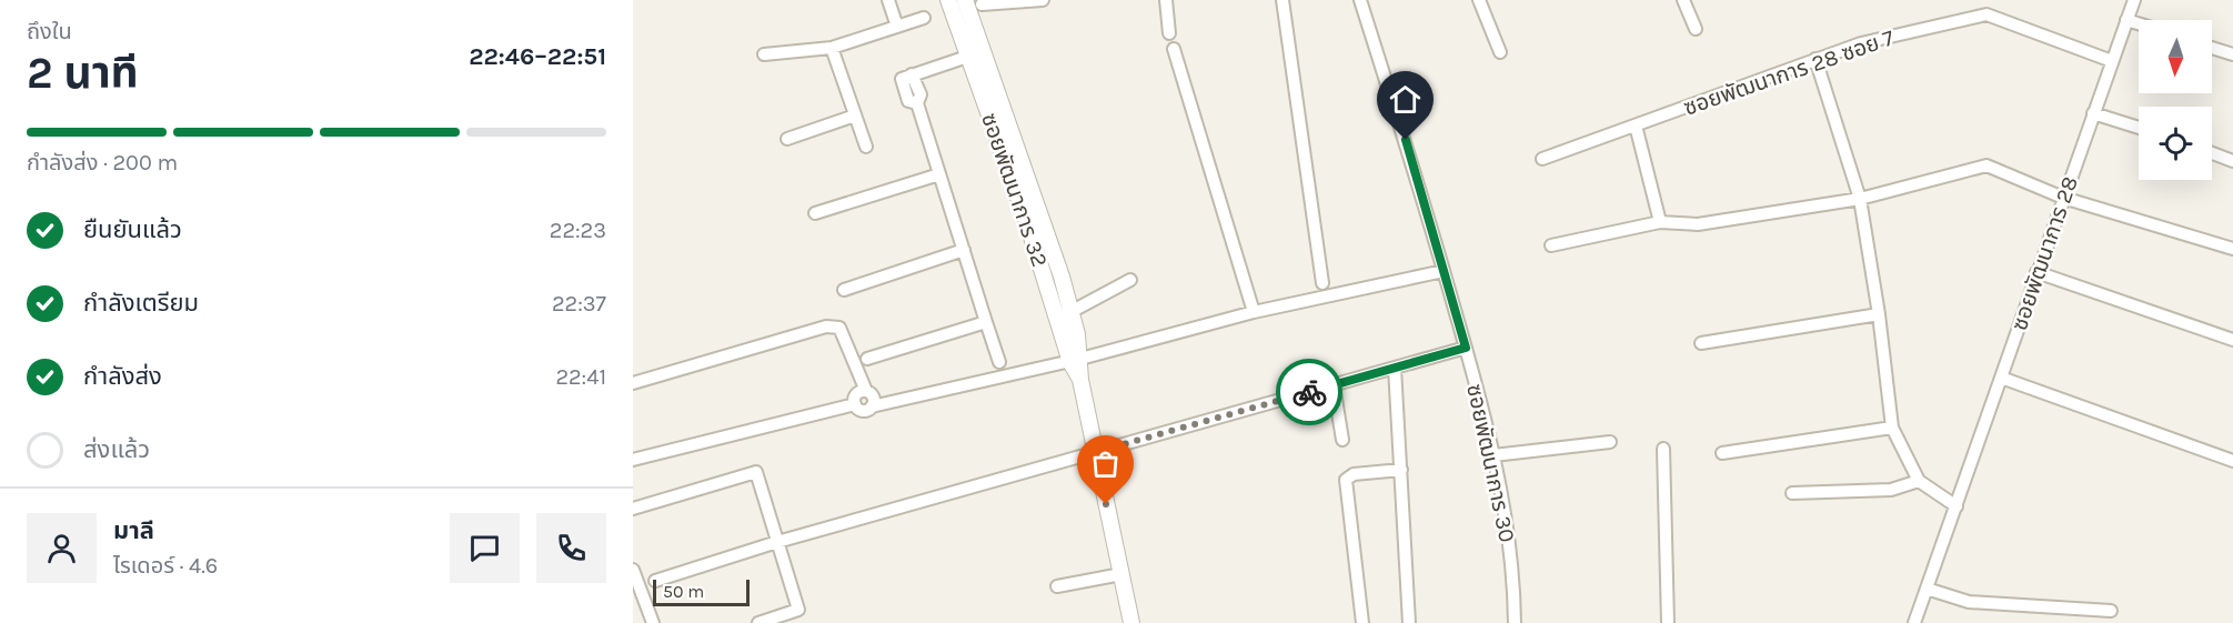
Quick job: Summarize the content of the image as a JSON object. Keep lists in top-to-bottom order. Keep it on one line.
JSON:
{"streets":{"street":["ซอยพัฒนาการ 28 ซอย 7","ซอยพัฒนาการ 32","ซอยพัฒนาการ 28","ซอยพัฒนาการ 30"]},"crossings":[["ซอยพัฒนาการ 28 ซอย 7","ซอยพัฒนาการ 28"]],"scale_bar":"50 m","north":"bottom","page":{"heading":["2 นาที","ถึงใน","22:46–22:51"],"panel":["มาลี","ไรเดอร์ · 4.6"],"bar":"กำลังส่ง · 200 m","list":[["ยืนยันแล้ว","22:23"],["กำลังเตรียม","22:37"],["กำลังส่ง","22:41"],"ส่งแล้ว"],"scale":"50 m"}}
